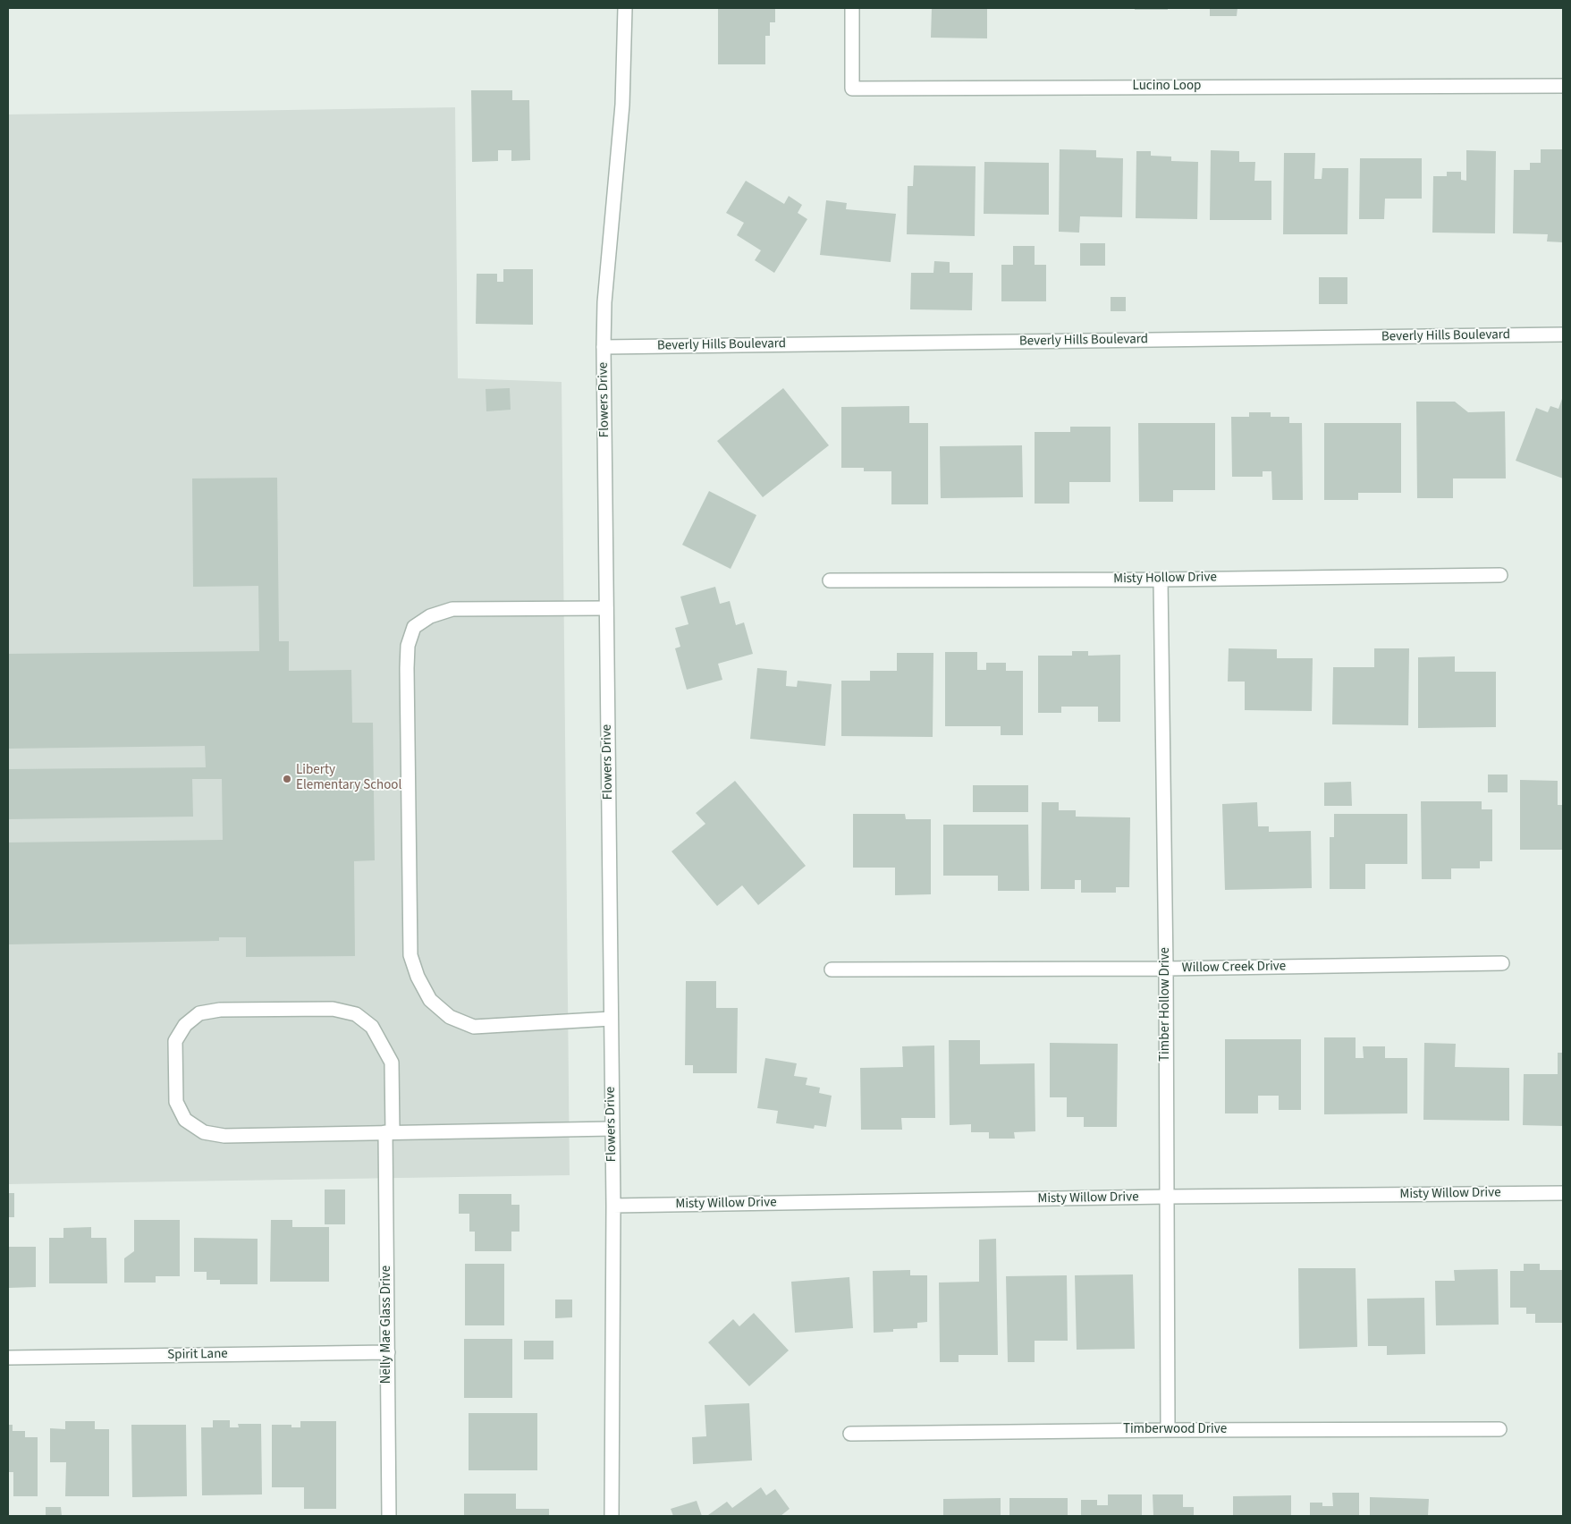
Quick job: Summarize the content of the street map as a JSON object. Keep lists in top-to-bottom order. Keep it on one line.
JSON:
{"streets":{"street":["Lucino Loop","Beverly Hills Boulevard","Flowers Drive","Misty Hollow Drive","Willow Creek Drive","Timber Hollow Drive","Misty Willow Drive","Nelly Mae Glass Drive","Spirit Lane","Timberwood Drive"]},"crossings":[["Beverly Hills Boulevard","Flowers Drive"],["Flowers Drive","Misty Willow Drive"],["Misty Hollow Drive","Timber Hollow Drive"],["Willow Creek Drive","Timber Hollow Drive"],["Timber Hollow Drive","Misty Willow Drive"],["Timber Hollow Drive","Timberwood Drive"],["Nelly Mae Glass Drive","Spirit Lane"]],"places":["Liberty Elementary School"]}
